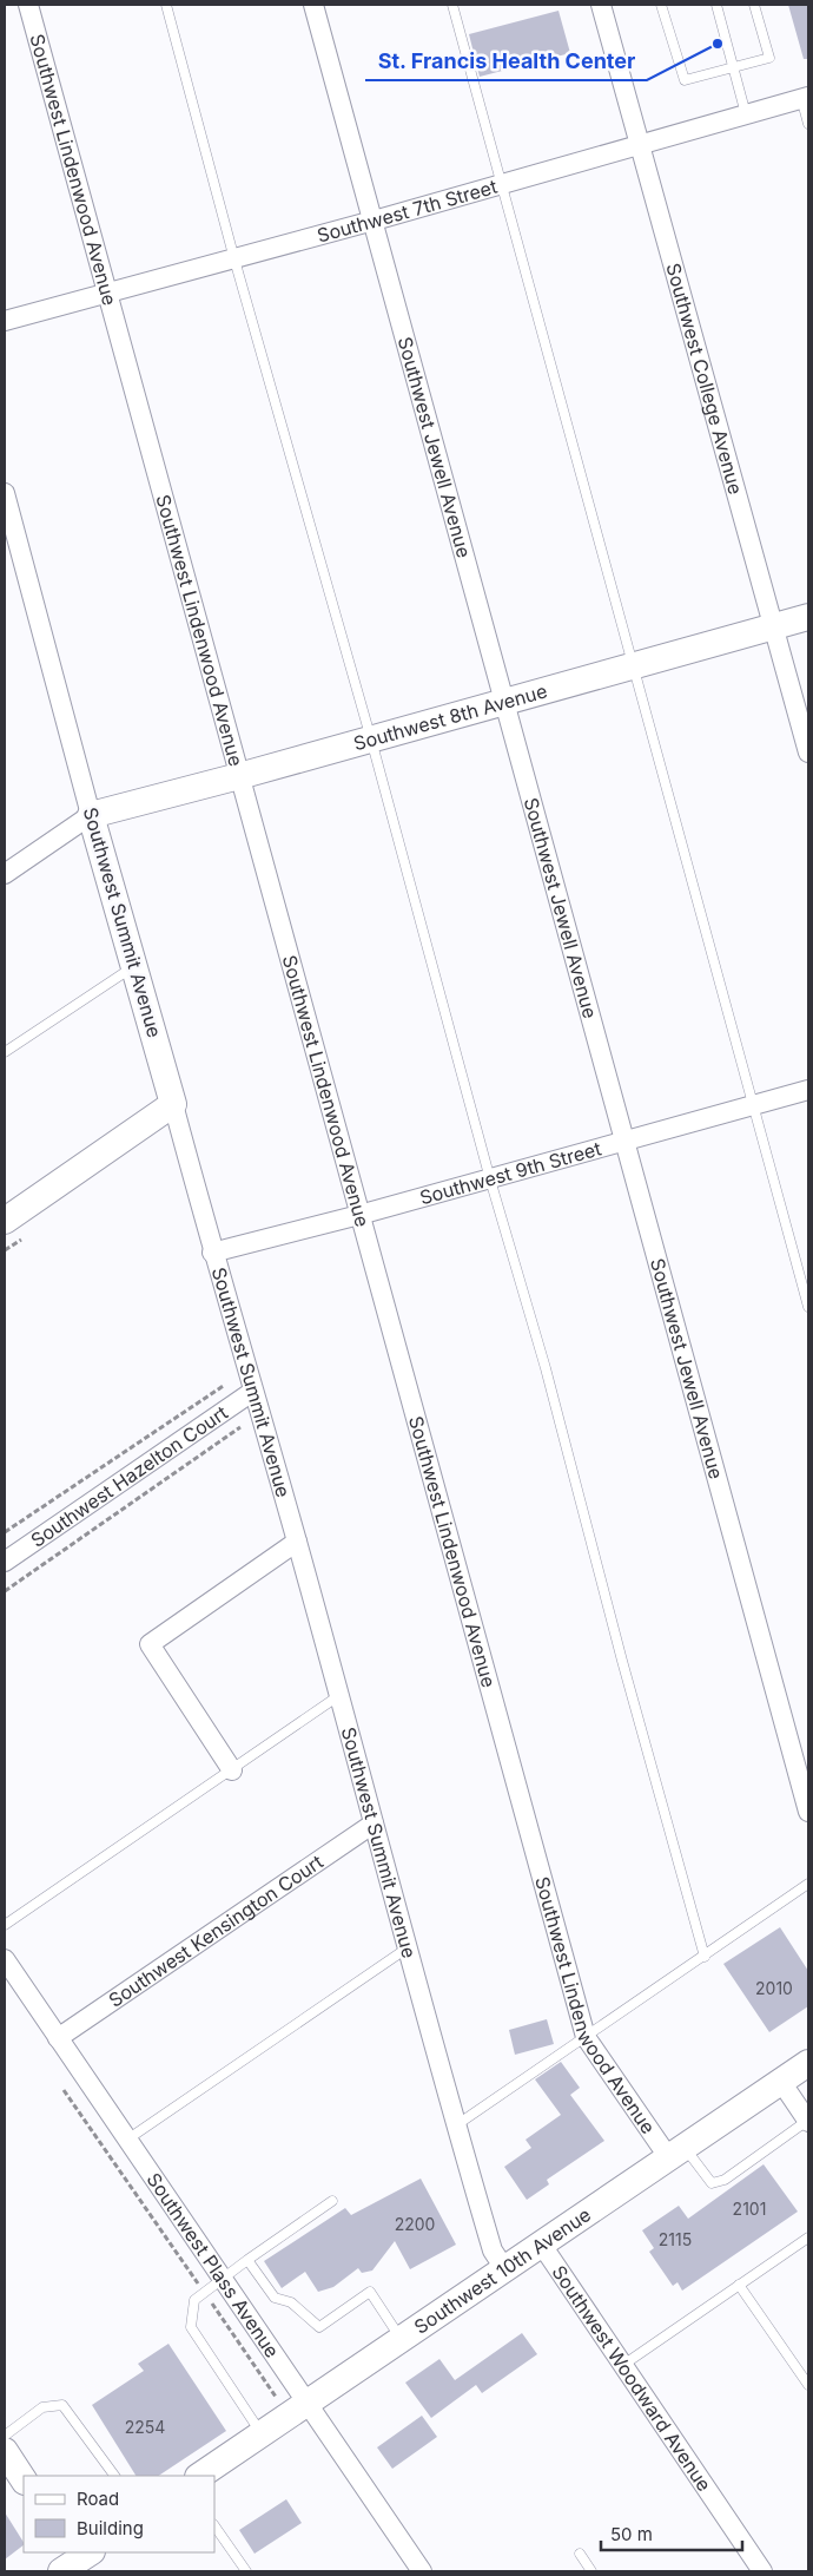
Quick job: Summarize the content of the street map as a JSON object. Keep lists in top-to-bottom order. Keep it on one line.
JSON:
{"streets":{"street":["Southwest Lindenwood Avenue","Southwest 7th Street","Southwest College Avenue","Southwest Jewell Avenue","Southwest 8th Avenue","Southwest Summit Avenue","Southwest 9th Street","Southwest Hazelton Court","Southwest Kensington Court","Southwest Plass Avenue","Southwest 10th Avenue","Southwest Woodward Avenue"]},"crossings":[["Southwest Lindenwood Avenue","Southwest 7th Street"],["Southwest Lindenwood Avenue","Southwest 8th Avenue"],["Southwest Lindenwood Avenue","Southwest 9th Street"],["Southwest Lindenwood Avenue","Southwest 10th Avenue"],["Southwest 7th Street","Southwest College Avenue"],["Southwest 7th Street","Southwest Jewell Avenue"],["Southwest College Avenue","Southwest 8th Avenue"],["Southwest Jewell Avenue","Southwest 8th Avenue"],["Southwest Jewell Avenue","Southwest 9th Street"],["Southwest 8th Avenue","Southwest Summit Avenue"],["Southwest Summit Avenue","Southwest 9th Street"],["Southwest Summit Avenue","Southwest Hazelton Court"],["Southwest Summit Avenue","Southwest Kensington Court"],["Southwest Summit Avenue","Southwest 10th Avenue"],["Southwest Kensington Court","Southwest Plass Avenue"],["Southwest Plass Avenue","Southwest 10th Avenue"],["Southwest 10th Avenue","Southwest Woodward Avenue"]],"places":["St. Francis Health Center"],"house_numbers":["2010","2101","2200","2115","2254"],"legend":["Road","Building"],"scale_bar":"50 m"}
